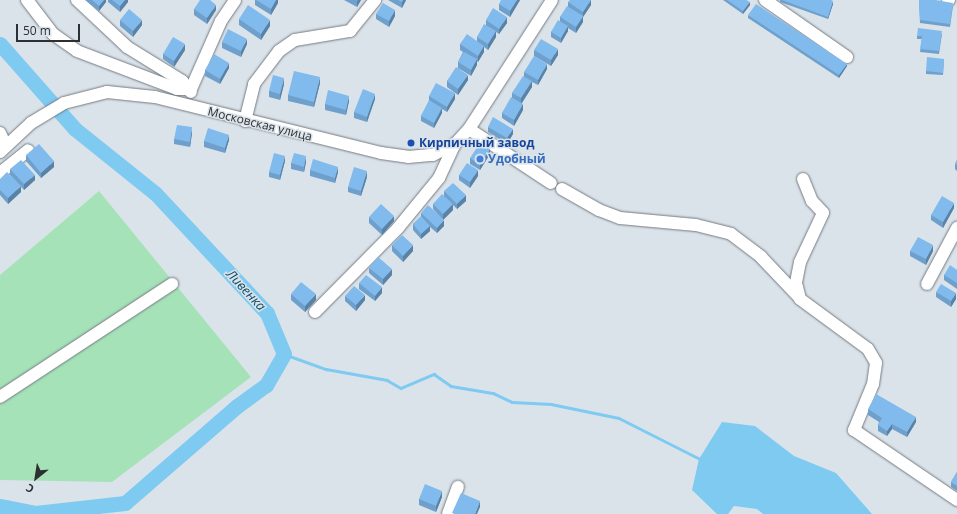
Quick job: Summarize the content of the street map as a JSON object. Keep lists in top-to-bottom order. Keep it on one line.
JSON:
{"streets":{"street":["Московская улица"]},"water":["Ливенка"],"places":["Кирпичный завод","Удобный"],"scale_bar":"50 m","north":"bottom left"}
